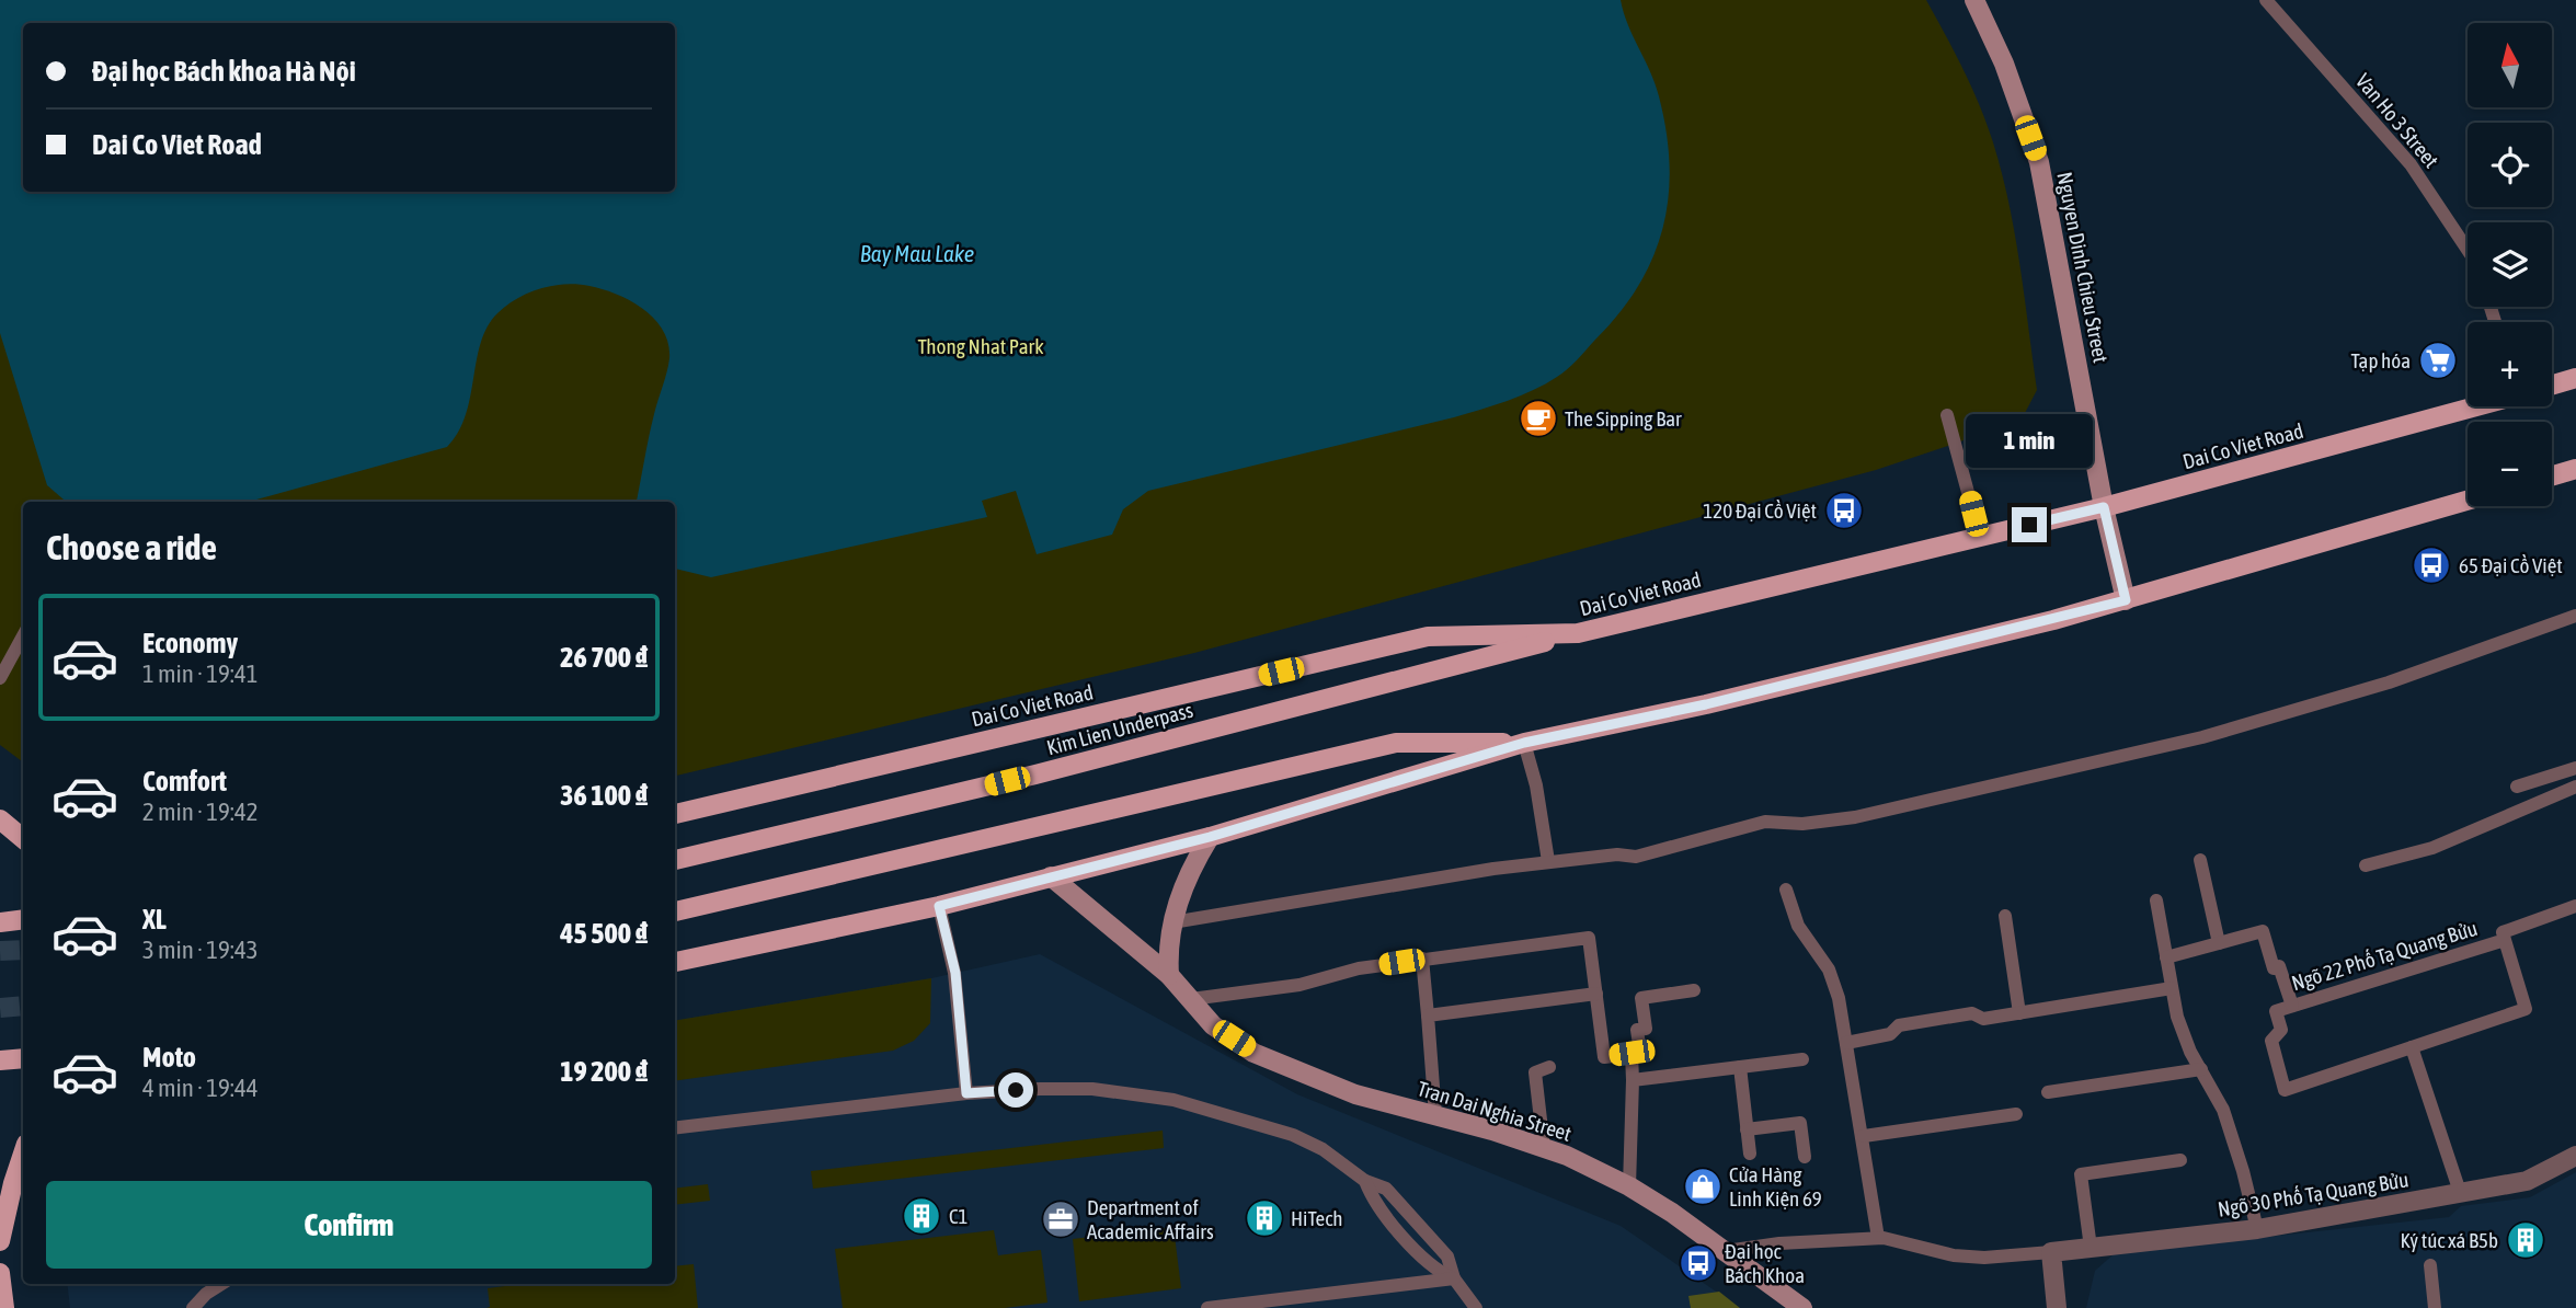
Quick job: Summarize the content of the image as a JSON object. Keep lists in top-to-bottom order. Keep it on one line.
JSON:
{"streets":{"main road":["Dai Co Viet Road","Kim Lien Underpass"],"street":["Nguyen Dinh Chieu Street","Tran Dai Nghia Street","Ngõ 30 Phố Tạ Quang Bửu"],"lane":["Van Ho 3 Street","Ngõ 22 Phố Tạ Quang Bửu"]},"crossings":[["Nguyen Dinh Chieu Street","Dai Co Viet Road"],["Dai Co Viet Road","Kim Lien Underpass"],["Tran Dai Nghia Street","Ngõ 30 Phố Tạ Quang Bửu"]],"water":["Bay Mau Lake"],"parks":["Thong Nhat Park"],"places":{"supermarket":["Tạp hóa"],"cafe":["The Sipping Bar"],"bus stop":["120 Đại Cồ Việt","65 Đại Cồ Việt","Đại học Bách Khoa"],"shop":["Cửa Hàng Linh Kiện 69"],"building":["C1","HiTech","Ký túc xá B5b"],"office":["Department of Academic Affairs"]},"north":"top","page":{"map_buttons":["+","−"],"banner":["Đại học Bách khoa Hà Nội","Dai Co Viet Road"],"bubble":"1 min","heading":"Choose a ride","list":[{"name":"Economy","note":"1 min · 19:41","value":"26 700 ₫"},{"name":"Comfort","note":"2 min · 19:42","value":"36 100 ₫"},{"name":"XL","note":"3 min · 19:43","value":"45 500 ₫"},{"name":"Moto","note":"4 min · 19:44","value":"19 200 ₫"}],"buttons":"Confirm"}}
